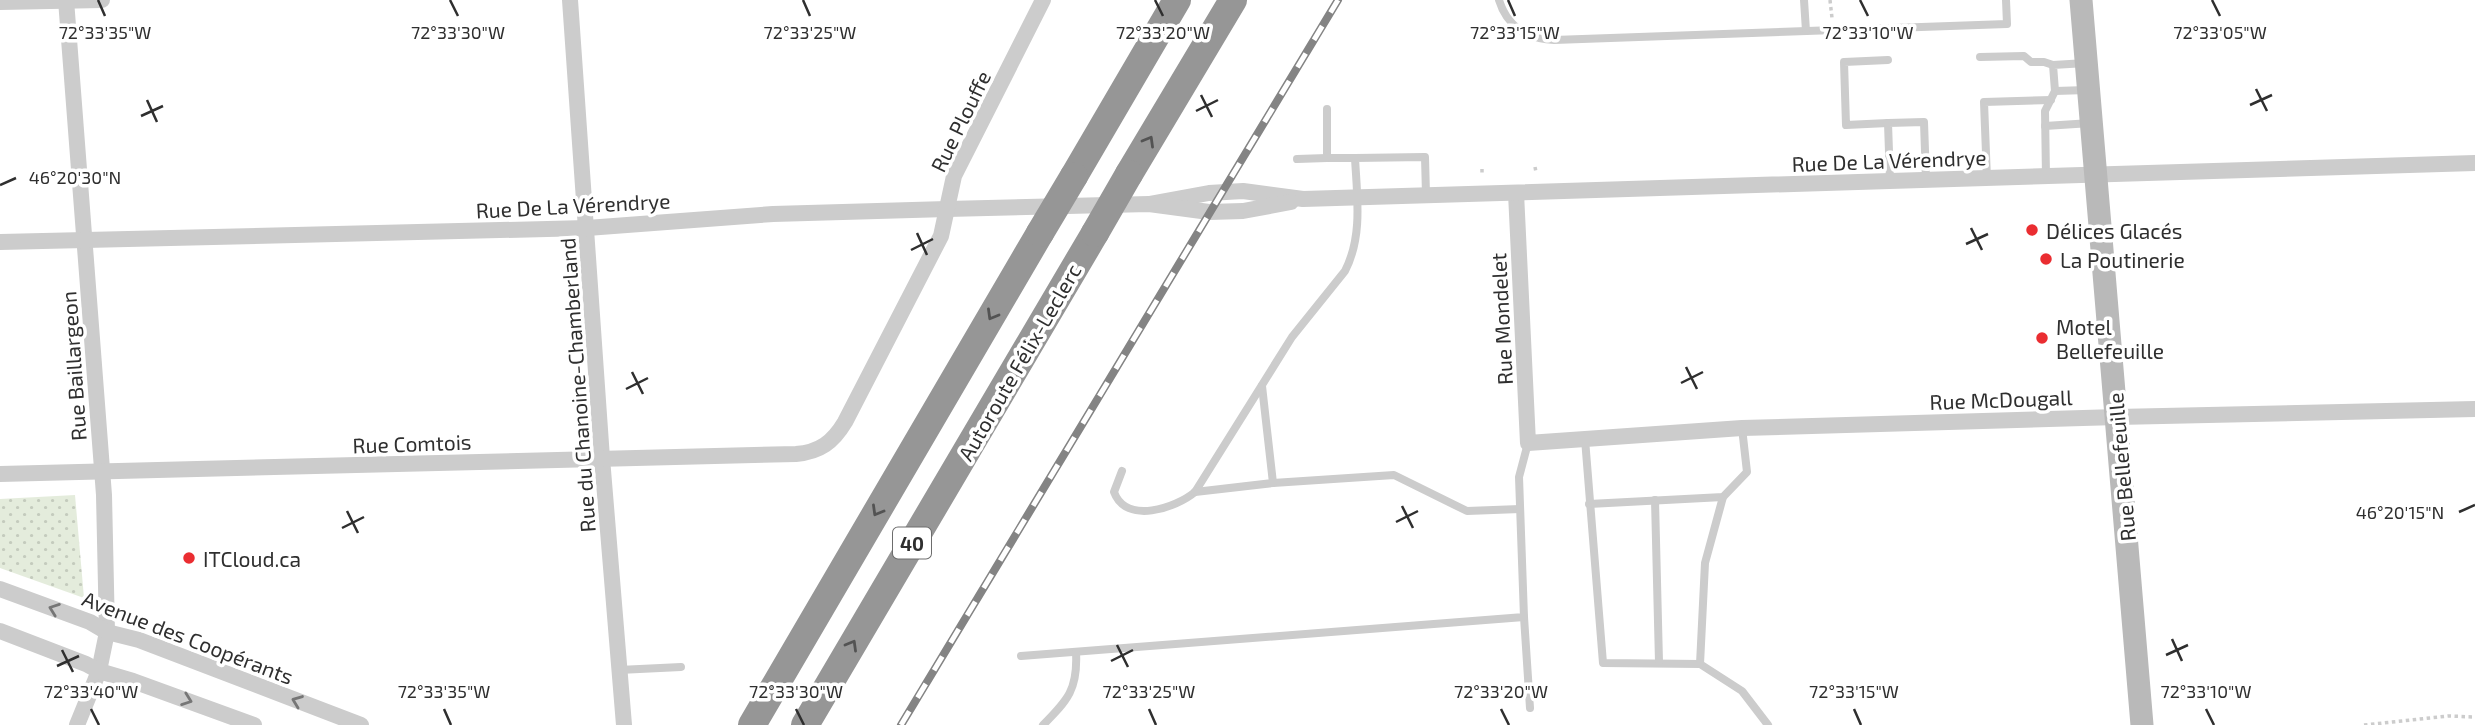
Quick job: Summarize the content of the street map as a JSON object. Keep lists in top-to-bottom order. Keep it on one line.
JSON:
{"streets":{"highway":["Autoroute Félix-Leclerc","40"],"main road":["Rue Bellefeuille"],"street":["Rue Plouffe","Rue De La Vérendrye","Rue Mondelet","Rue Baillargeon","Rue du Chanoine-Chamberland","Rue McDougall","Rue Comtois","Avenue des Coopérants"]},"crossings":[["Rue Plouffe","Rue De La Vérendrye"],["Rue Plouffe","Rue Comtois"],["Rue De La Vérendrye","Rue Mondelet"],["Rue De La Vérendrye","Rue Baillargeon"],["Rue De La Vérendrye","Rue du Chanoine-Chamberland"],["Rue De La Vérendrye","Rue Bellefeuille"],["Rue Mondelet","Rue McDougall"],["Rue Baillargeon","Rue Comtois"],["Rue Baillargeon","Avenue des Coopérants"],["Rue du Chanoine-Chamberland","Rue Comtois"],["Rue McDougall","Rue Bellefeuille"]],"places":["Délices Glacés","La Poutinerie","Motel Bellefeuille","ITCloud.ca"],"coordinates":["72°33'35\"W","72°33'30\"W","72°33'25\"W","72°33'20\"W","72°33'05\"W","72°33'15\"W","72°33'10\"W","46°20'30\"N","46°20'15\"N","72°33'40\"W"]}
